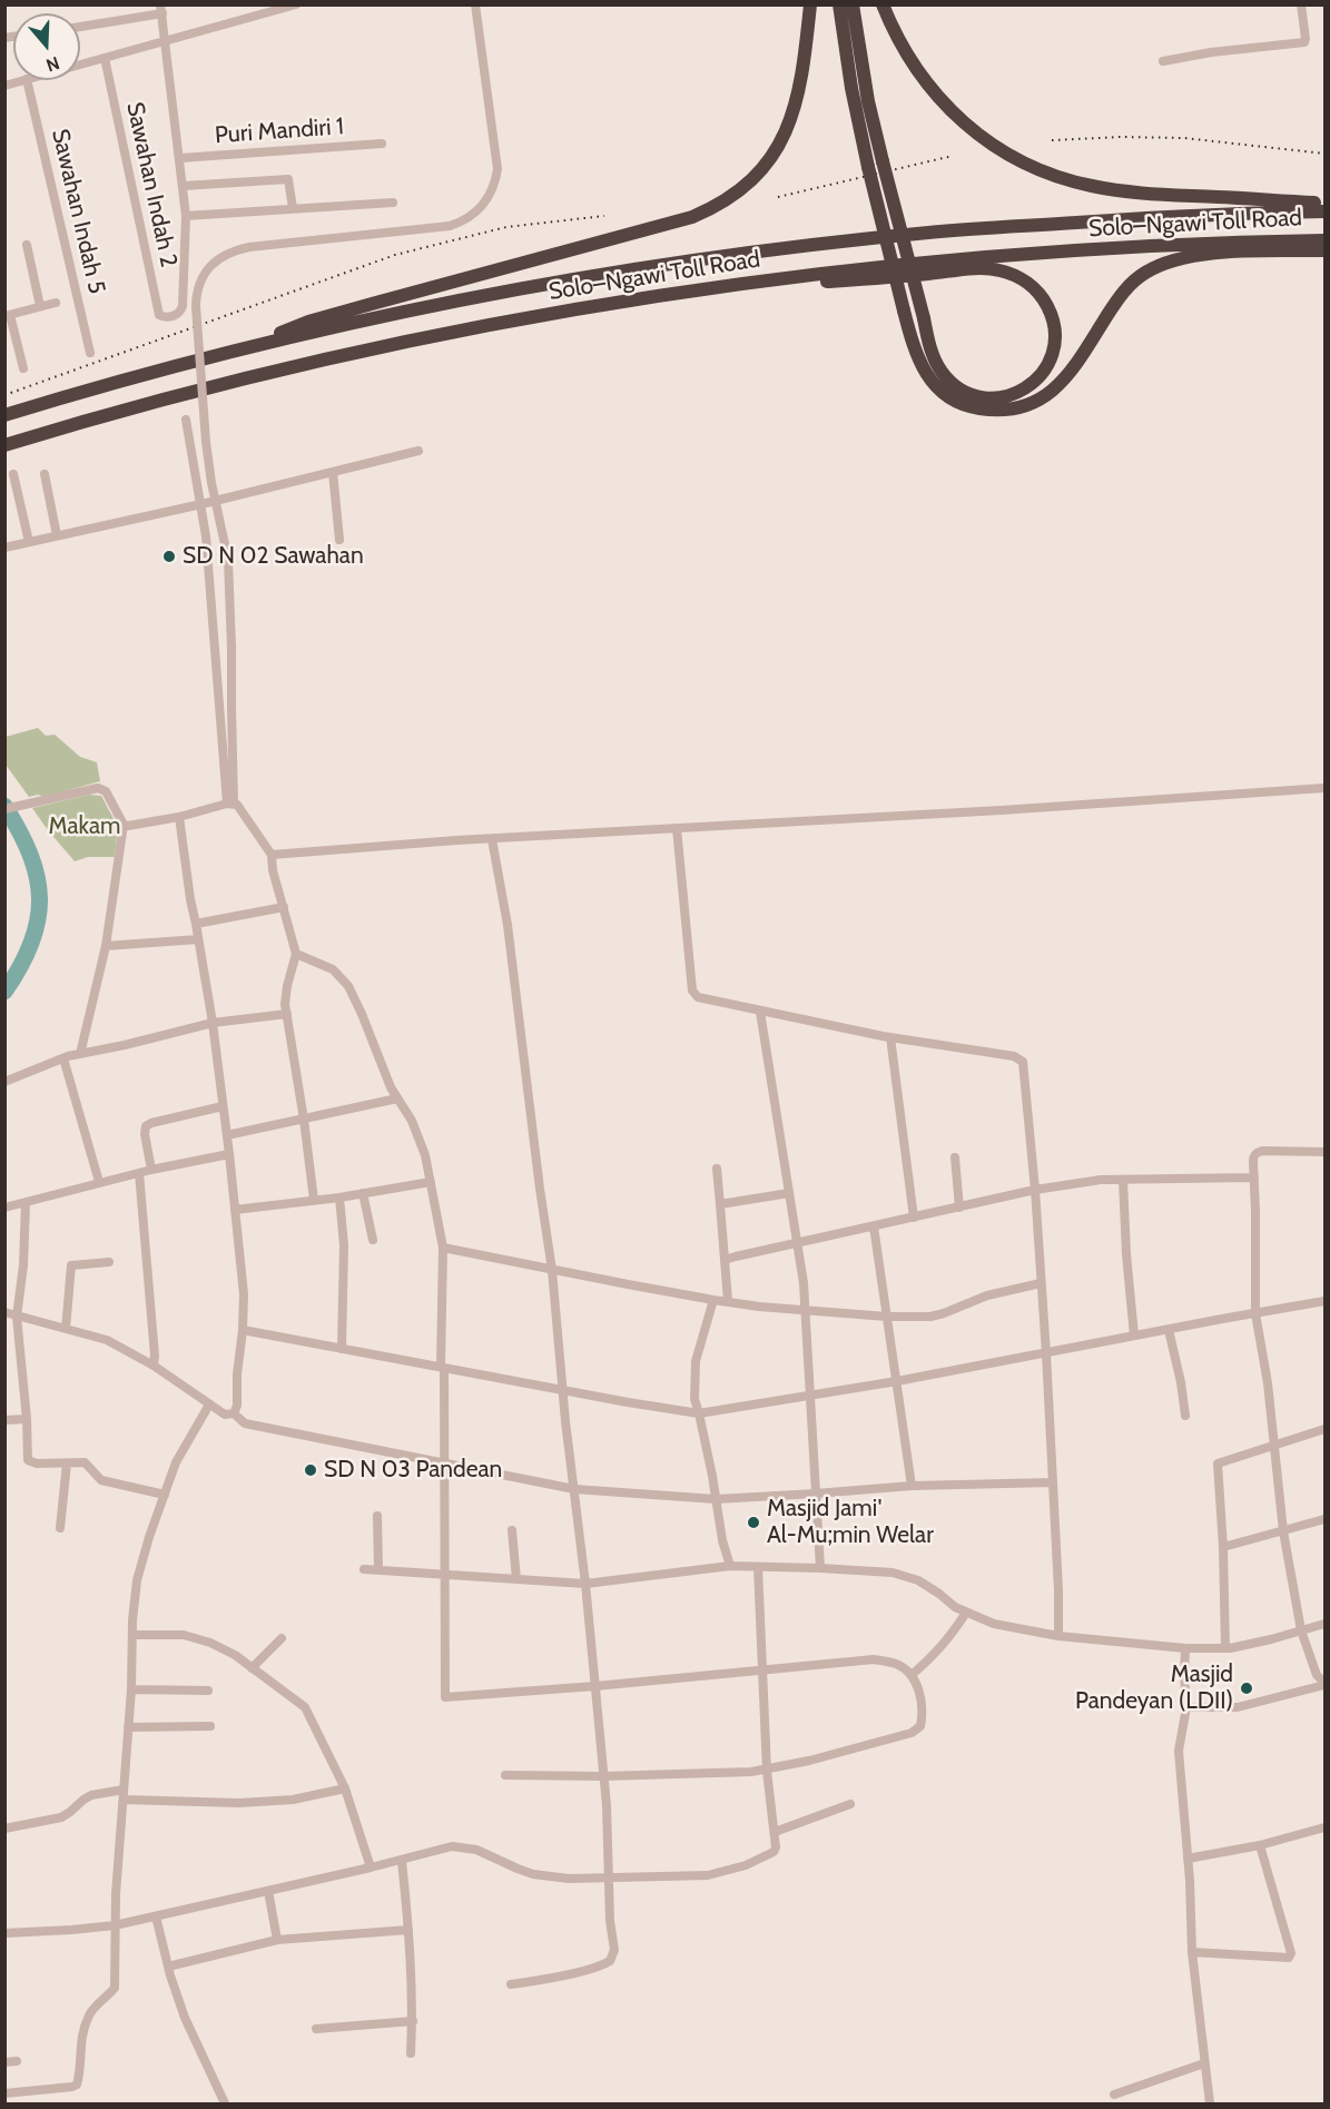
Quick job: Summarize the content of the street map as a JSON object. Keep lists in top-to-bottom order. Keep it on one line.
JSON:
{"streets":{"highway":["Solo–Ngawi Toll Road"],"street":["Puri Mandiri 1","Sawahan Indah 2","Sawahan Indah 5"]},"parks":["Makam"],"places":["SD N 02 Sawahan","SD N 03 Pandean","Masjid Jami' Al-Mu;min Welar","Masjid Pandeyan (LDII)"],"north":"bottom"}
